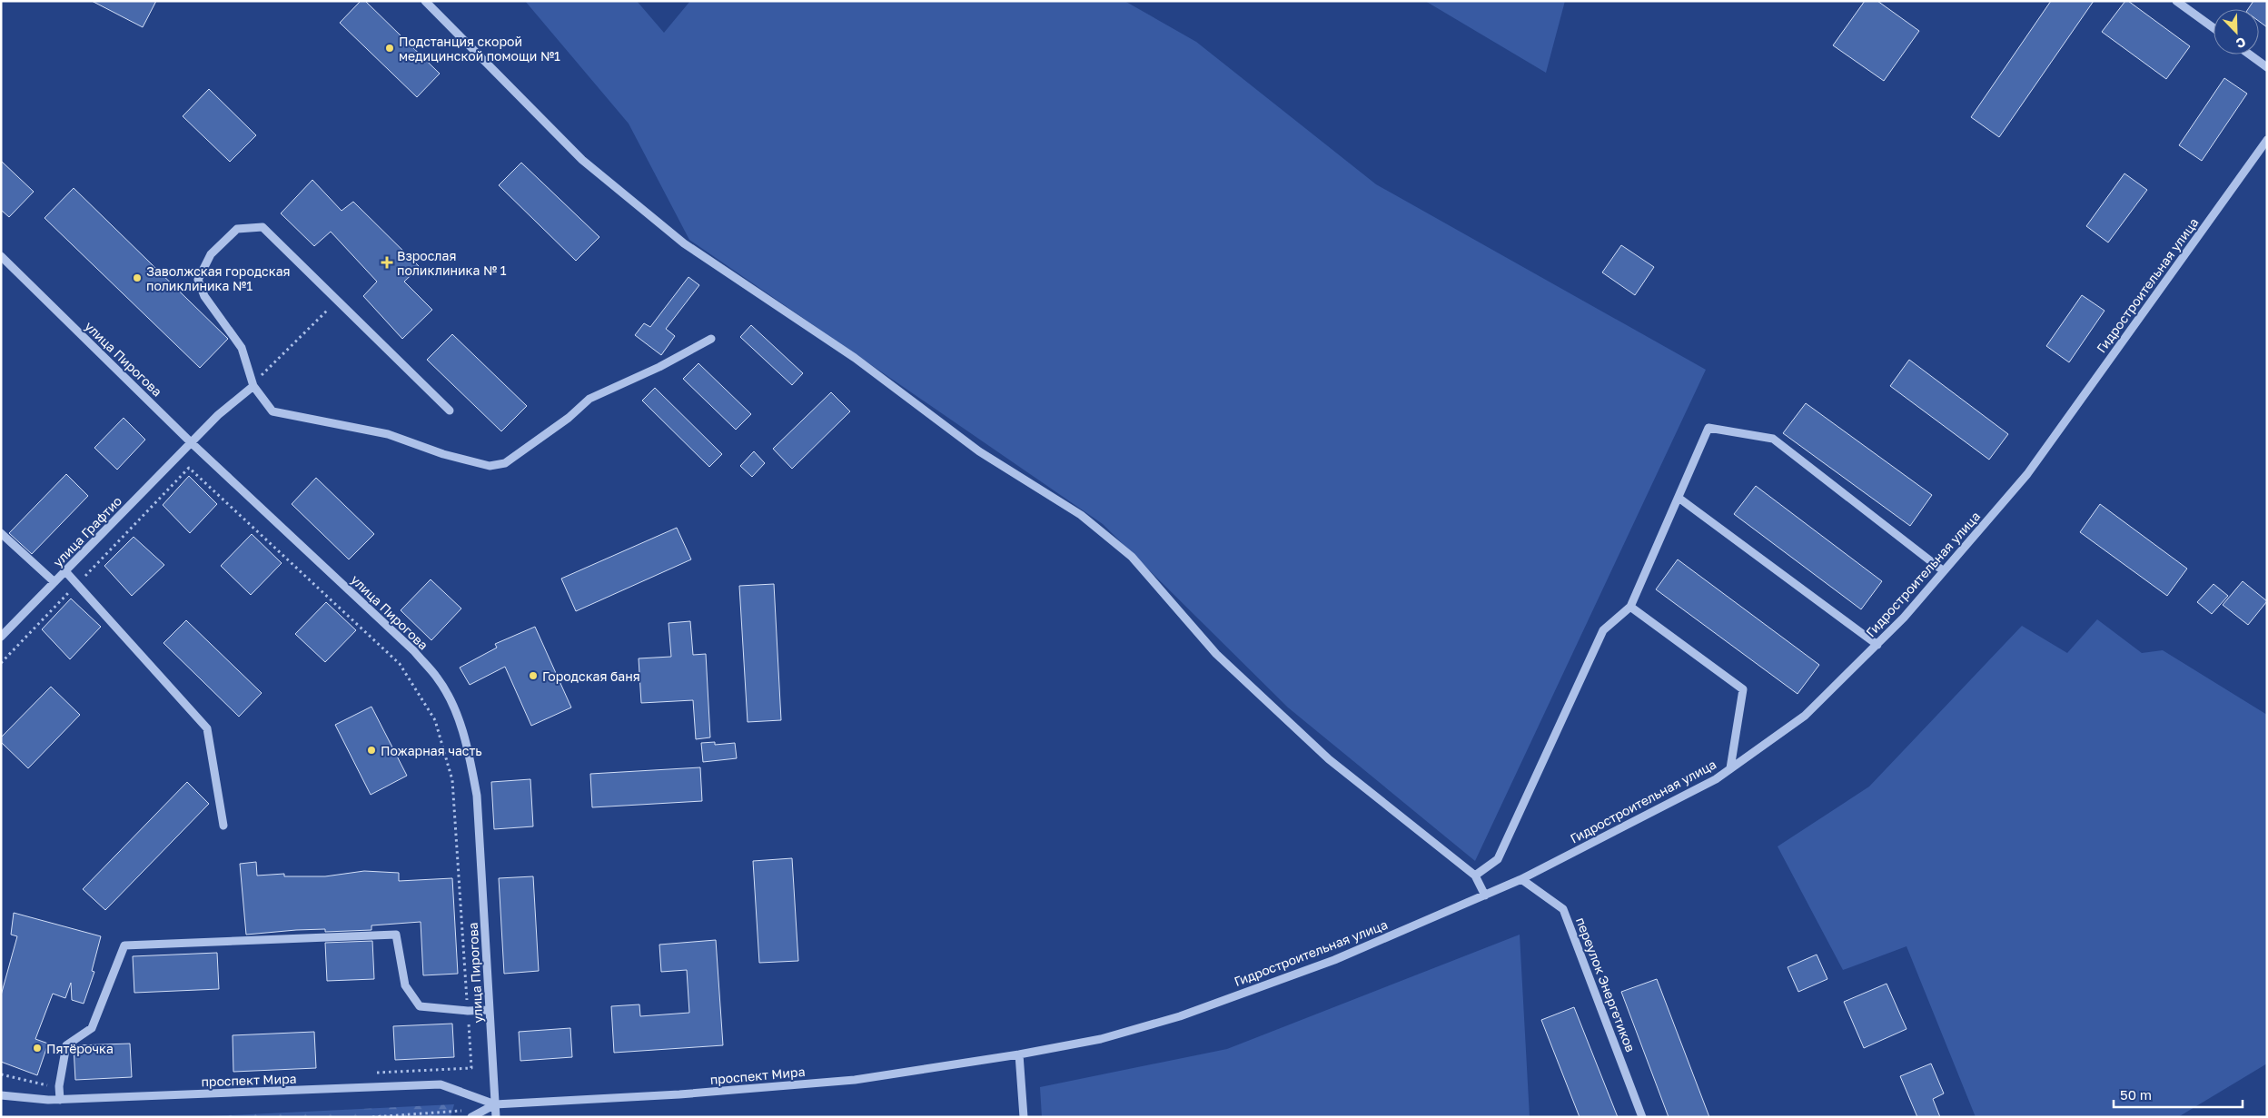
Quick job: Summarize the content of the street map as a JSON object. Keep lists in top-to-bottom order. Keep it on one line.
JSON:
{"streets":{"street":["Гидростроительная улица","улица Пирогова","улица Графтио","переулок Энергетиков","проспект Мира"]},"crossings":[["Гидростроительная улица","переулок Энергетиков"],["Гидростроительная улица","проспект Мира"],["улица Пирогова","улица Графтио"],["улица Пирогова","проспект Мира"]],"places":{"other":["Подстанция скорой медицинской помощи №1","Заволжская городская поликлиника №1","Городская баня","Пожарная часть","Пятёрочка"],"health":["Взрослая поликлиника № 1"]},"scale_bar":"50 m","north":"bottom right"}
